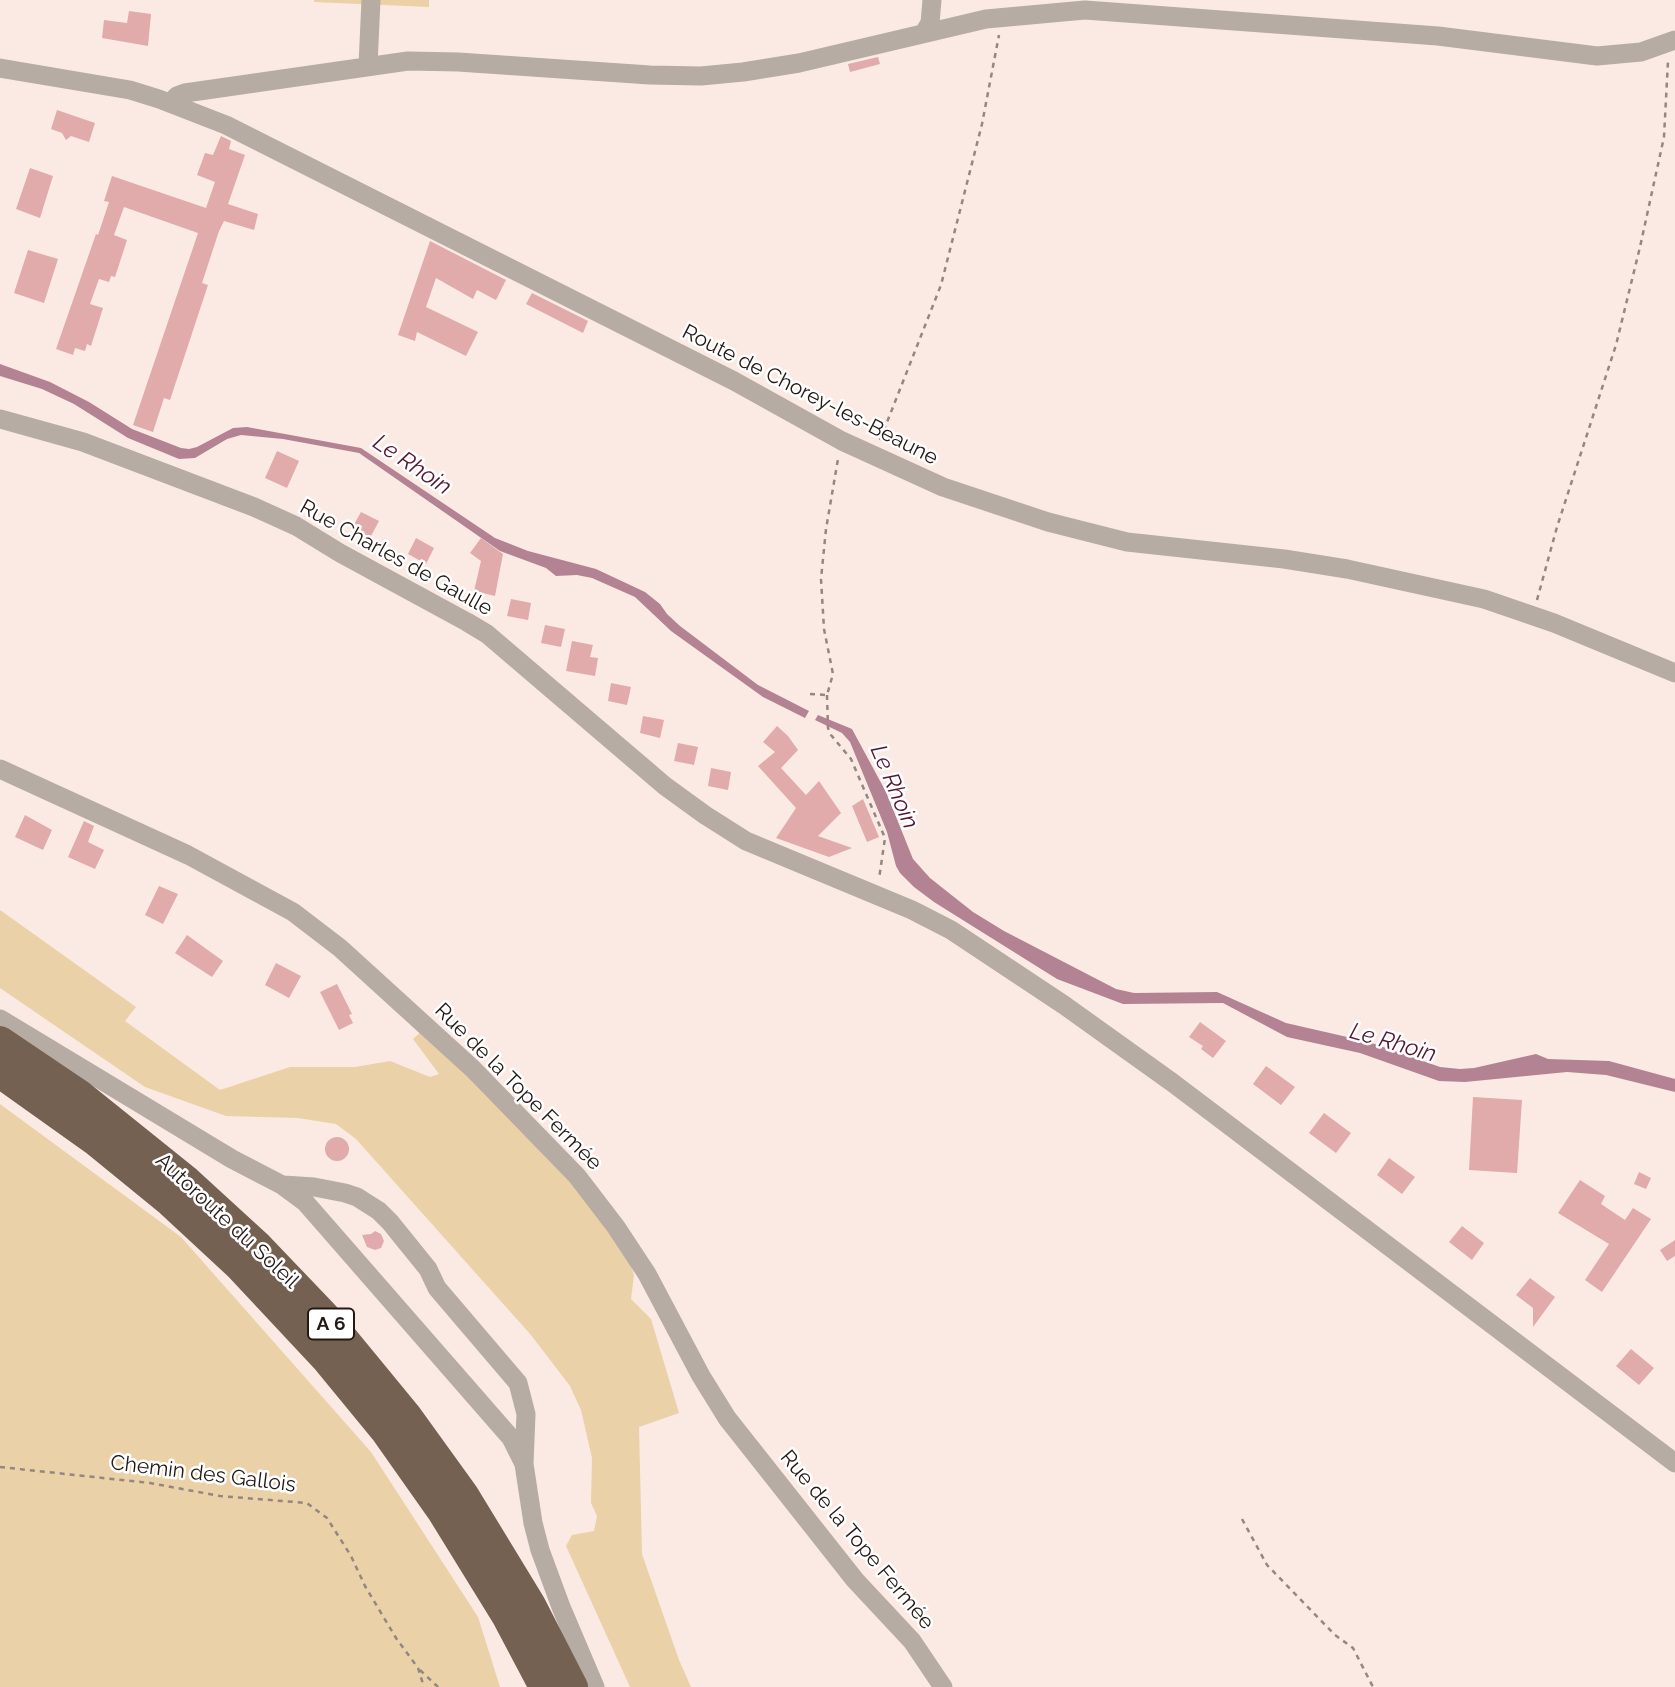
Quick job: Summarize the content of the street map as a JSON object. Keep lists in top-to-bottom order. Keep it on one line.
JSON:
{"streets":{"highway":["Autoroute du Soleil","A 6"],"street":["Route de Chorey-les-Beaune","Rue Charles de Gaulle","Rue de la Tope Fermée"],"path":["Chemin des Gallois"]},"water":["Le Rhoin"]}
